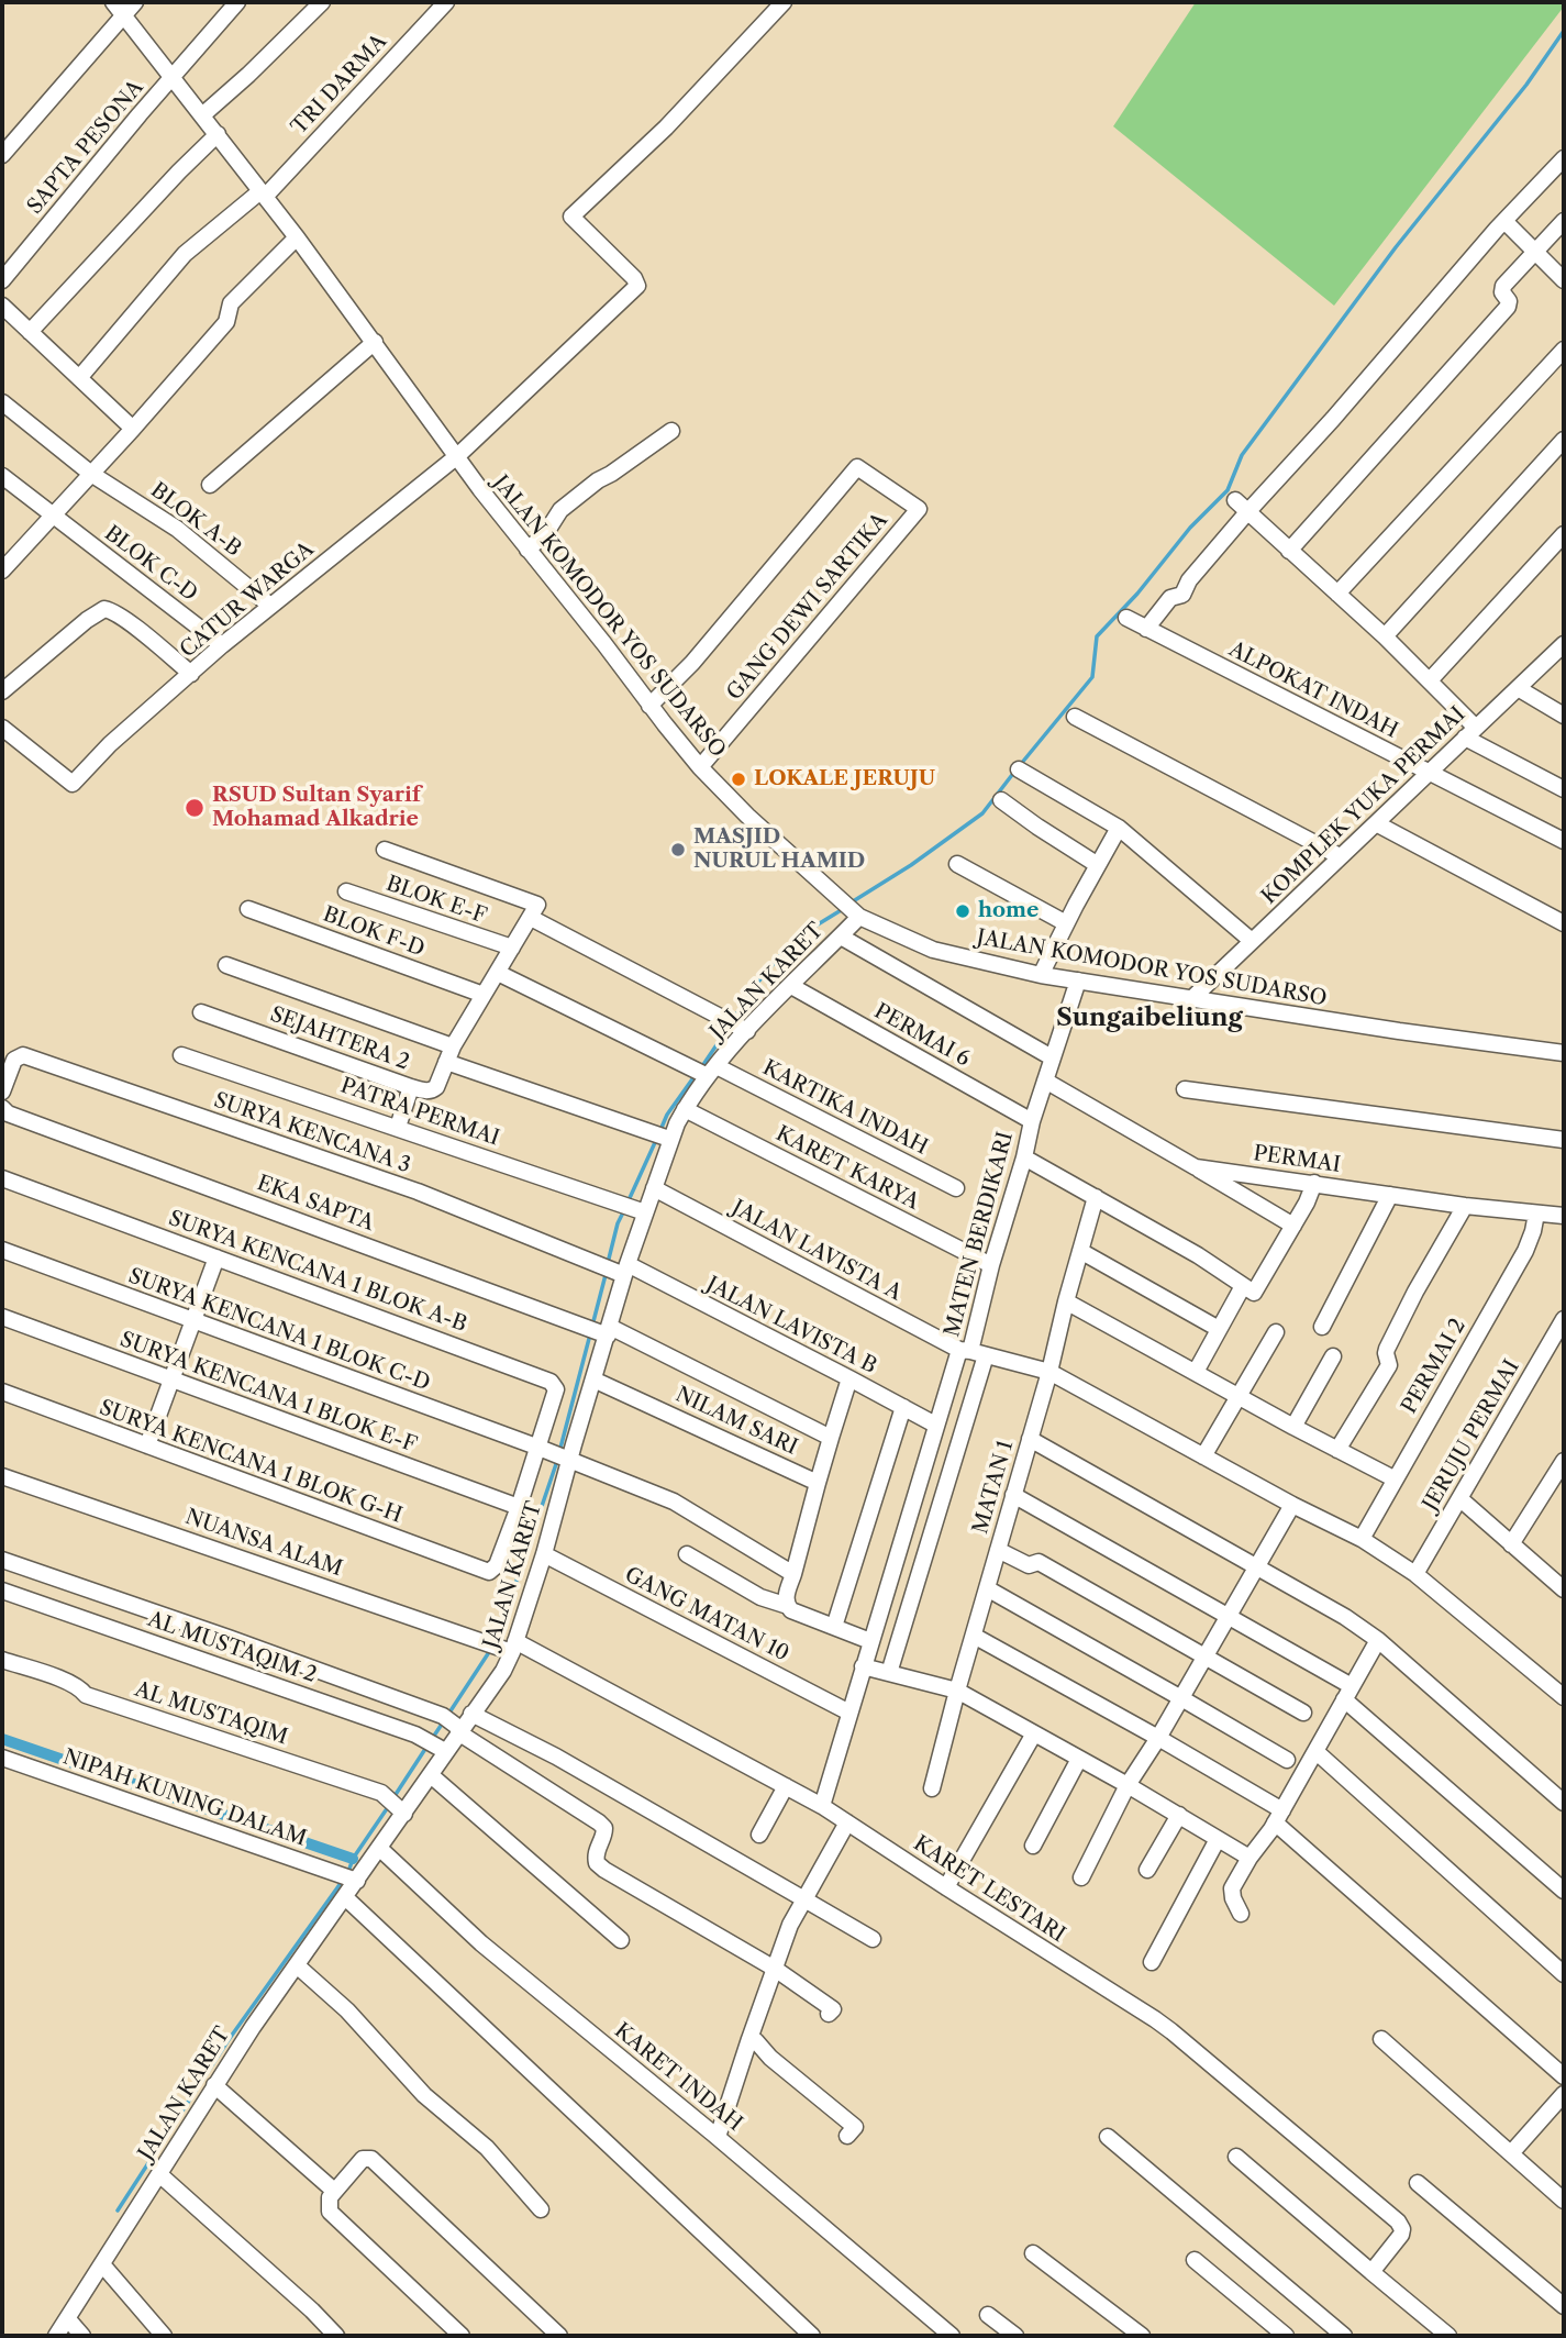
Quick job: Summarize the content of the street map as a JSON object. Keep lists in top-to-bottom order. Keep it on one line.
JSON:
{"streets":{"street":["TRI DARMA","SAPTA PESONA","BLOK A-B","BLOK C-D","CATUR WARGA","GANG DEWI SARTIKA","JALAN KOMODOR YOS SUDARSO","ALPOKAT INDAH","KOMPLEK YUKA PERMAI","BLOK E-F","BLOK F-D","JALAN KARET","PERMAI 6","SEJAHTERA 2","KARTIKA INDAH","PATRA PERMAI","SURYA KENCANA 3","PERMAI","KARET KARYA","EKA SAPTA","MATEN BERDIKARI","JALAN LAVISTA A","SURYA KENCANA 1 BLOK A-B","JALAN LAVISTA B","SURYA KENCANA 1 BLOK C-D","PERMAI 2","SURYA KENCANA 1 BLOK E-F","NILAM SARI","JERUJU PERMAI","SURYA KENCANA 1 BLOK G-H","MATAN 1","NUANSA ALAM","GANG MATAN 10","AL MUSTAQIM 2","AL MUSTAQIM","NIPAH KUNING DALAM","KARET LESTARI","KARET INDAH"]},"crossings":[["TRI DARMA","JALAN KOMODOR YOS SUDARSO"],["SAPTA PESONA","JALAN KOMODOR YOS SUDARSO"],["BLOK A-B","CATUR WARGA"],["BLOK C-D","CATUR WARGA"],["CATUR WARGA","JALAN KOMODOR YOS SUDARSO"],["GANG DEWI SARTIKA","JALAN KOMODOR YOS SUDARSO"],["JALAN KOMODOR YOS SUDARSO","KOMPLEK YUKA PERMAI"],["JALAN KOMODOR YOS SUDARSO","JALAN KARET"],["JALAN KOMODOR YOS SUDARSO","MATEN BERDIKARI"],["ALPOKAT INDAH","KOMPLEK YUKA PERMAI"],["JALAN KARET","PERMAI 6"],["JALAN KARET","SEJAHTERA 2"],["JALAN KARET","KARTIKA INDAH"],["JALAN KARET","PATRA PERMAI"],["JALAN KARET","SURYA KENCANA 3"],["JALAN KARET","KARET KARYA"],["JALAN KARET","EKA SAPTA"],["JALAN KARET","JALAN LAVISTA A"],["JALAN KARET","JALAN LAVISTA B"],["JALAN KARET","SURYA KENCANA 1 BLOK C-D"],["JALAN KARET","NILAM SARI"],["JALAN KARET","NUANSA ALAM"],["JALAN KARET","GANG MATAN 10"],["JALAN KARET","AL MUSTAQIM 2"],["JALAN KARET","AL MUSTAQIM"],["JALAN KARET","NIPAH KUNING DALAM"],["JALAN KARET","KARET LESTARI"],["JALAN KARET","KARET INDAH"],["PERMAI 6","MATEN BERDIKARI"],["SURYA KENCANA 3","JALAN LAVISTA B"],["PERMAI","MATEN BERDIKARI"],["PERMAI","PERMAI 2"],["KARET KARYA","MATEN BERDIKARI"],["EKA SAPTA","NILAM SARI"],["MATEN BERDIKARI","JALAN LAVISTA A"],["MATEN BERDIKARI","JALAN LAVISTA B"],["MATEN BERDIKARI","GANG MATAN 10"],["MATEN BERDIKARI","KARET LESTARI"],["JALAN LAVISTA A","PERMAI 2"],["JALAN LAVISTA A","JERUJU PERMAI"],["JALAN LAVISTA A","MATAN 1"],["SURYA KENCANA 1 BLOK A-B","SURYA KENCANA 1 BLOK C-D"],["SURYA KENCANA 1 BLOK A-B","SURYA KENCANA 1 BLOK E-F"],["SURYA KENCANA 1 BLOK A-B","SURYA KENCANA 1 BLOK G-H"],["JALAN LAVISTA B","NILAM SARI"],["NUANSA ALAM","KARET LESTARI"]],"districts":["Sungaibeliung"],"places":["LOKALE JERUJU","RSUD Sultan Syarif Mohamad Alkadrie","MASJID NURUL HAMID","home"]}
